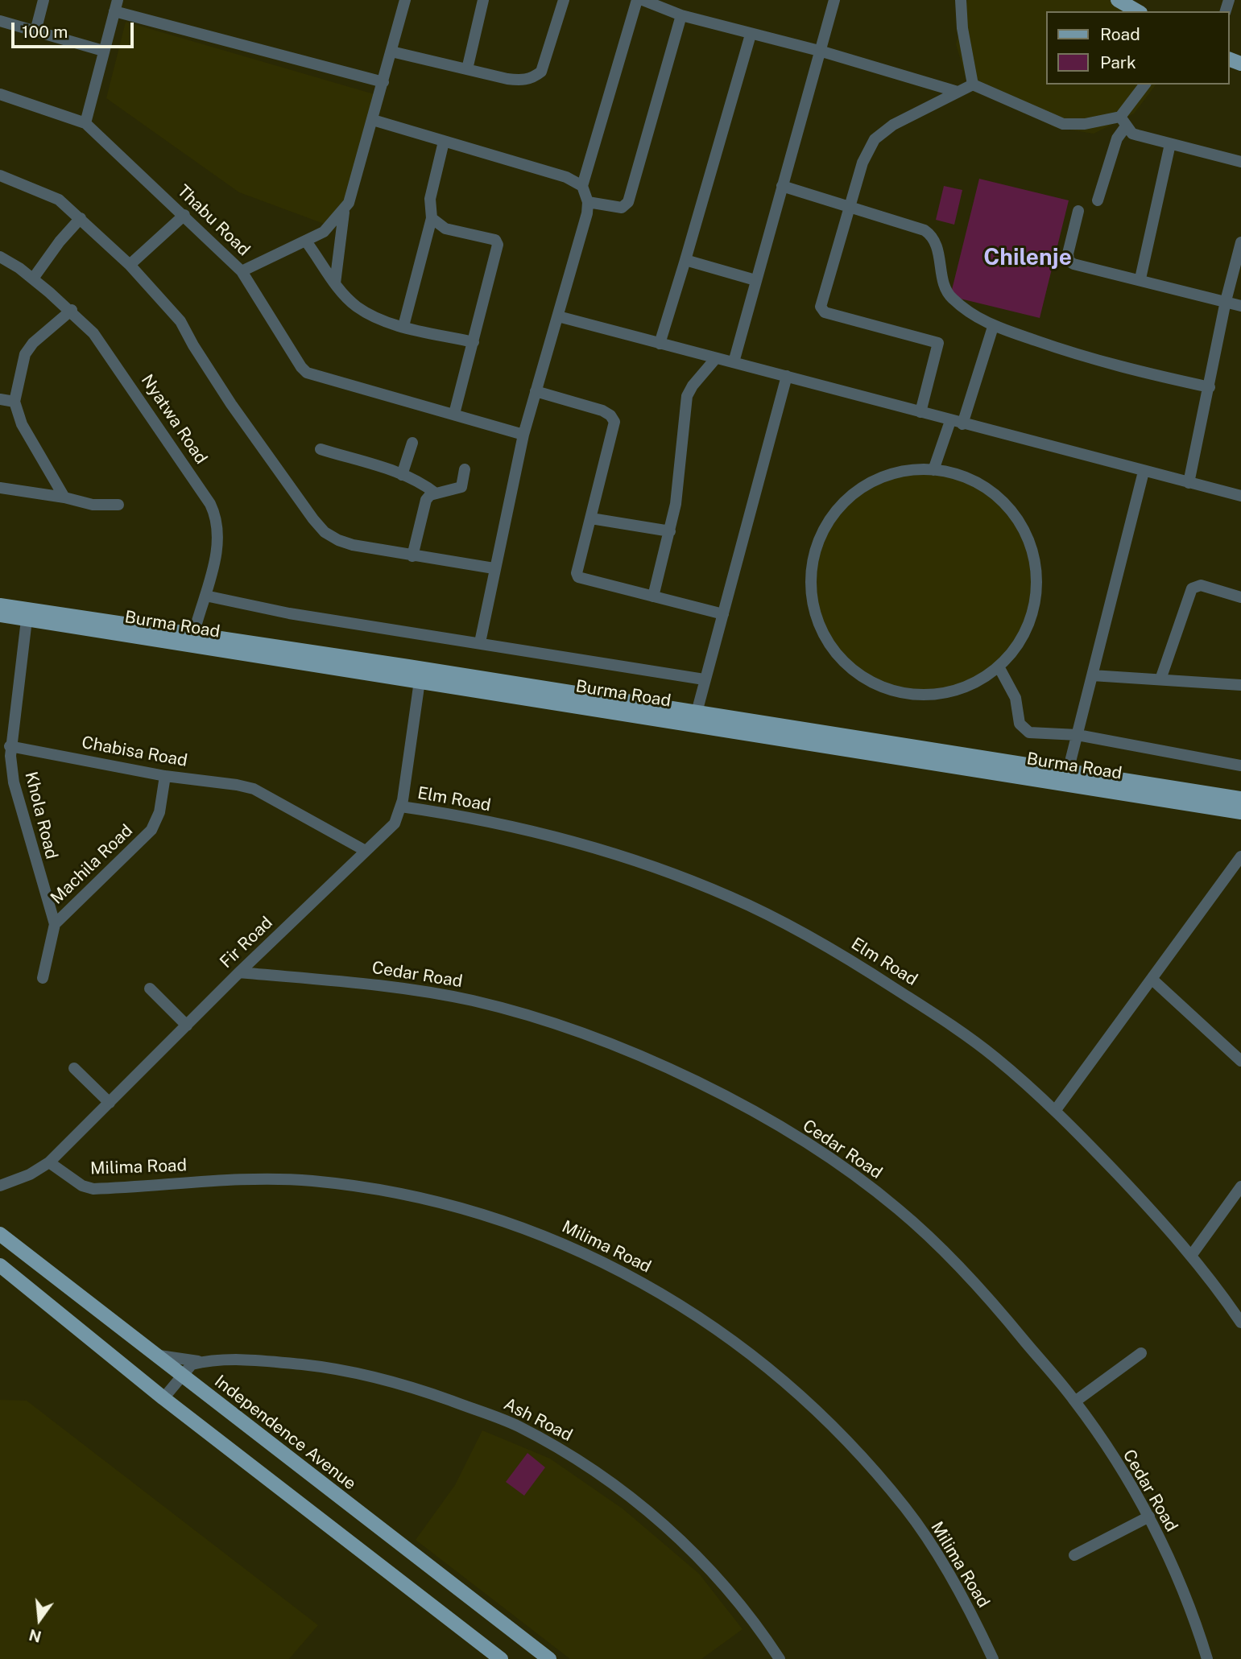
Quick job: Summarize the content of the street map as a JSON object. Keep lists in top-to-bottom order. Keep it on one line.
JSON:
{"streets":{"main road":["Burma Road","Independence Avenue"],"street":["Thabu Road","Nyatwa Road","Chabisa Road","Elm Road","Khola Road","Machila Road","Fir Road","Cedar Road","Milima Road","Ash Road"]},"crossings":[["Nyatwa Road","Burma Road"],["Burma Road","Fir Road"],["Chabisa Road","Khola Road"],["Chabisa Road","Machila Road"],["Chabisa Road","Fir Road"],["Elm Road","Fir Road"],["Khola Road","Machila Road"],["Fir Road","Cedar Road"],["Fir Road","Milima Road"],["Ash Road","Independence Avenue"]],"districts":["Chilenje"],"legend":["Road","Park"],"scale_bar":"100 m","north":"bottom"}
